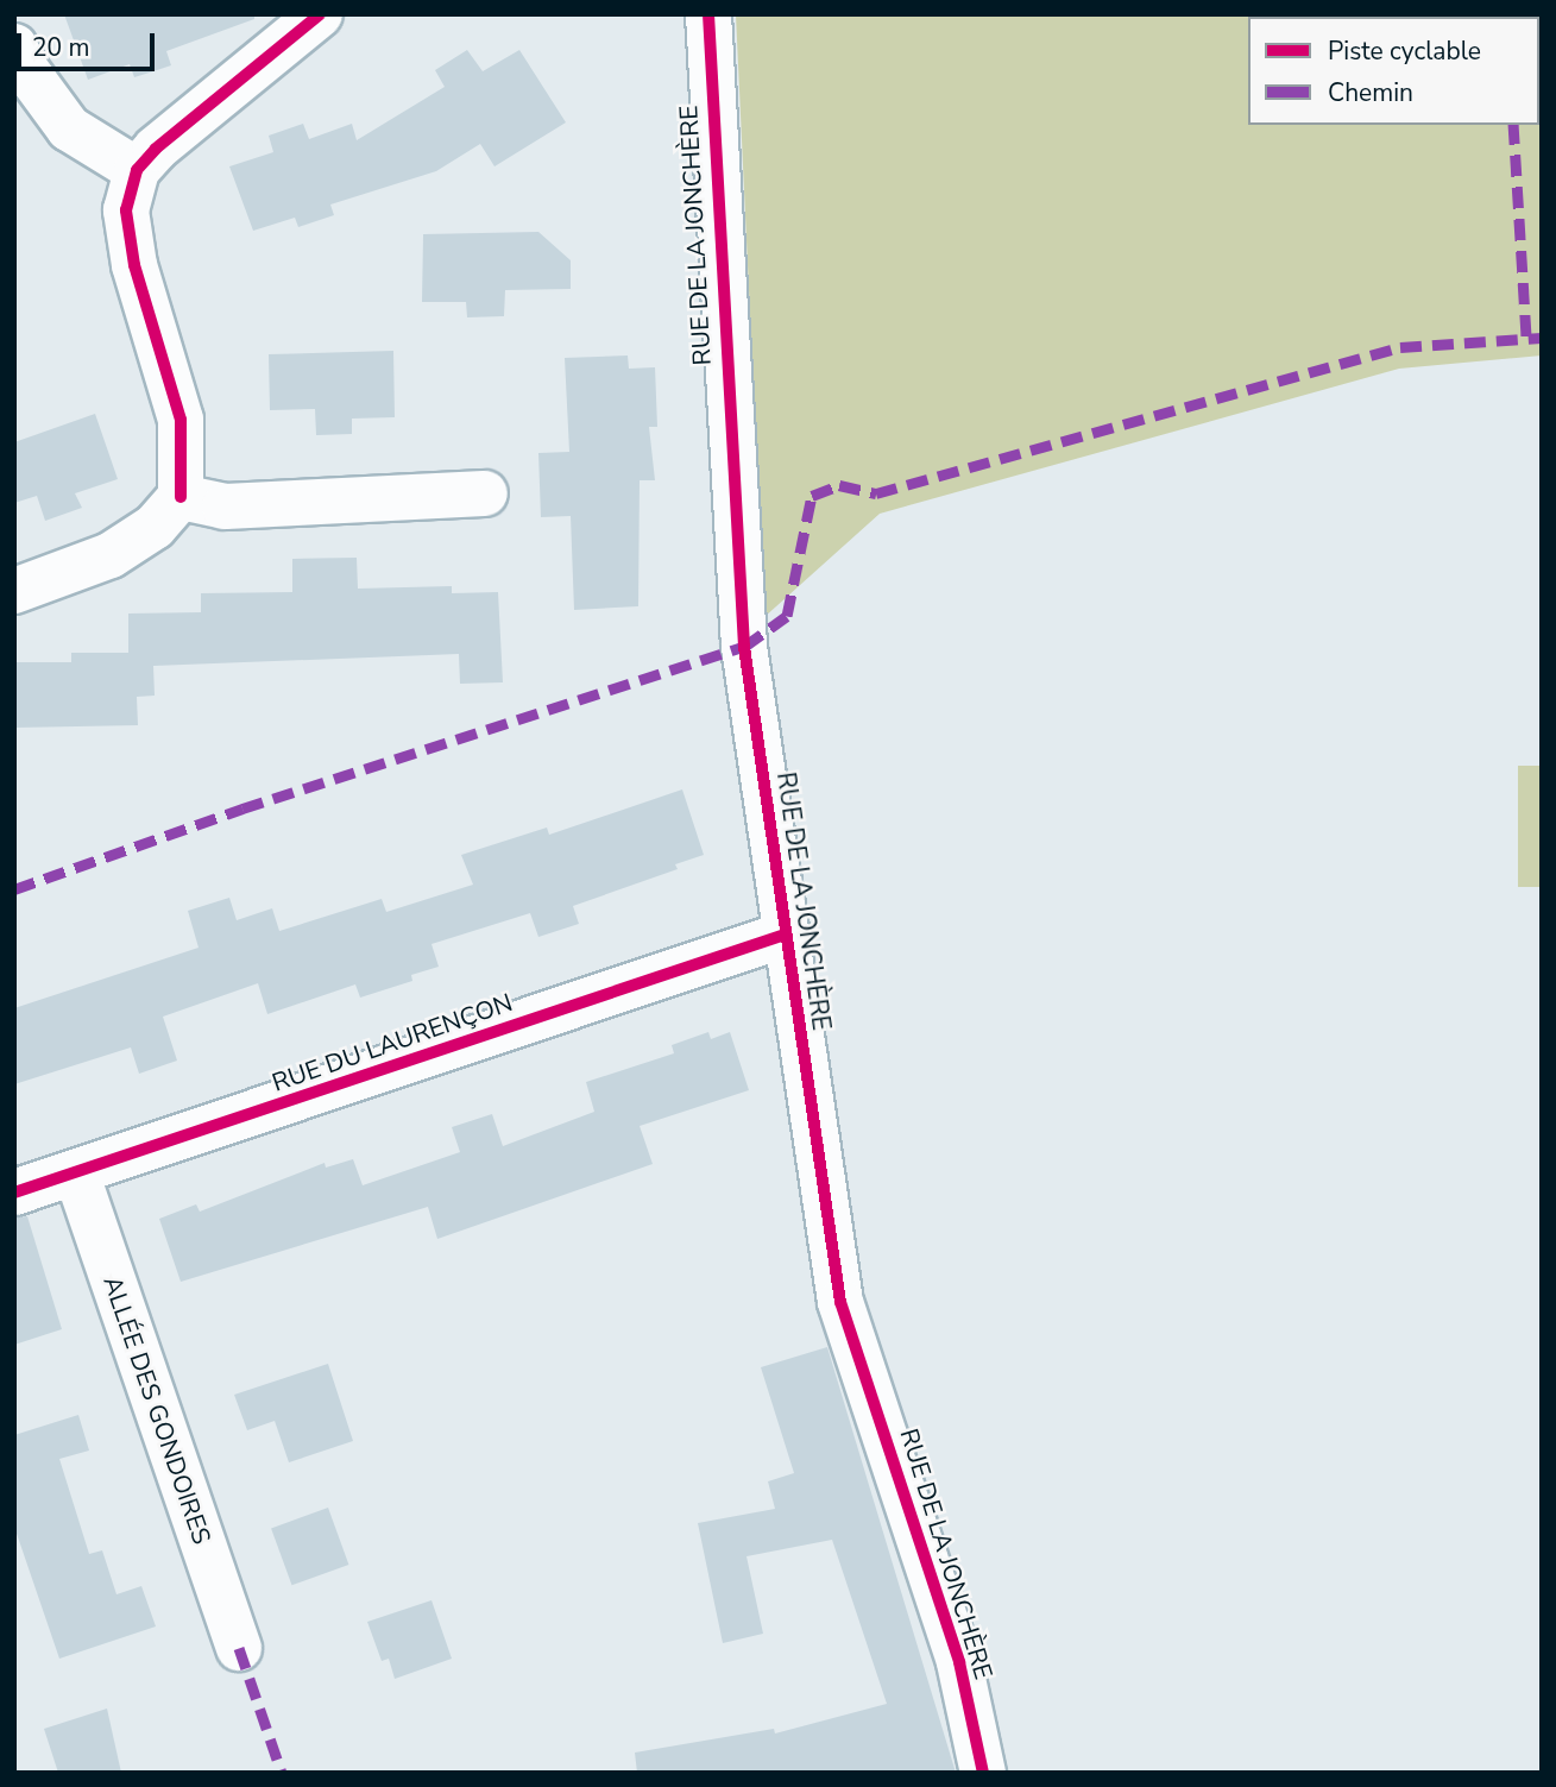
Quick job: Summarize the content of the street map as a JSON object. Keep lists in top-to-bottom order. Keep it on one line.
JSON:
{"streets":{"street":["RUE DE LA JONCHÈRE","RUE DU LAURENÇON","ALLÉE DES GONDOIRES"]},"crossings":[["RUE DE LA JONCHÈRE","RUE DU LAURENÇON"],["RUE DU LAURENÇON","ALLÉE DES GONDOIRES"]],"legend":["Piste cyclable","Chemin"],"scale_bar":"20 m"}
